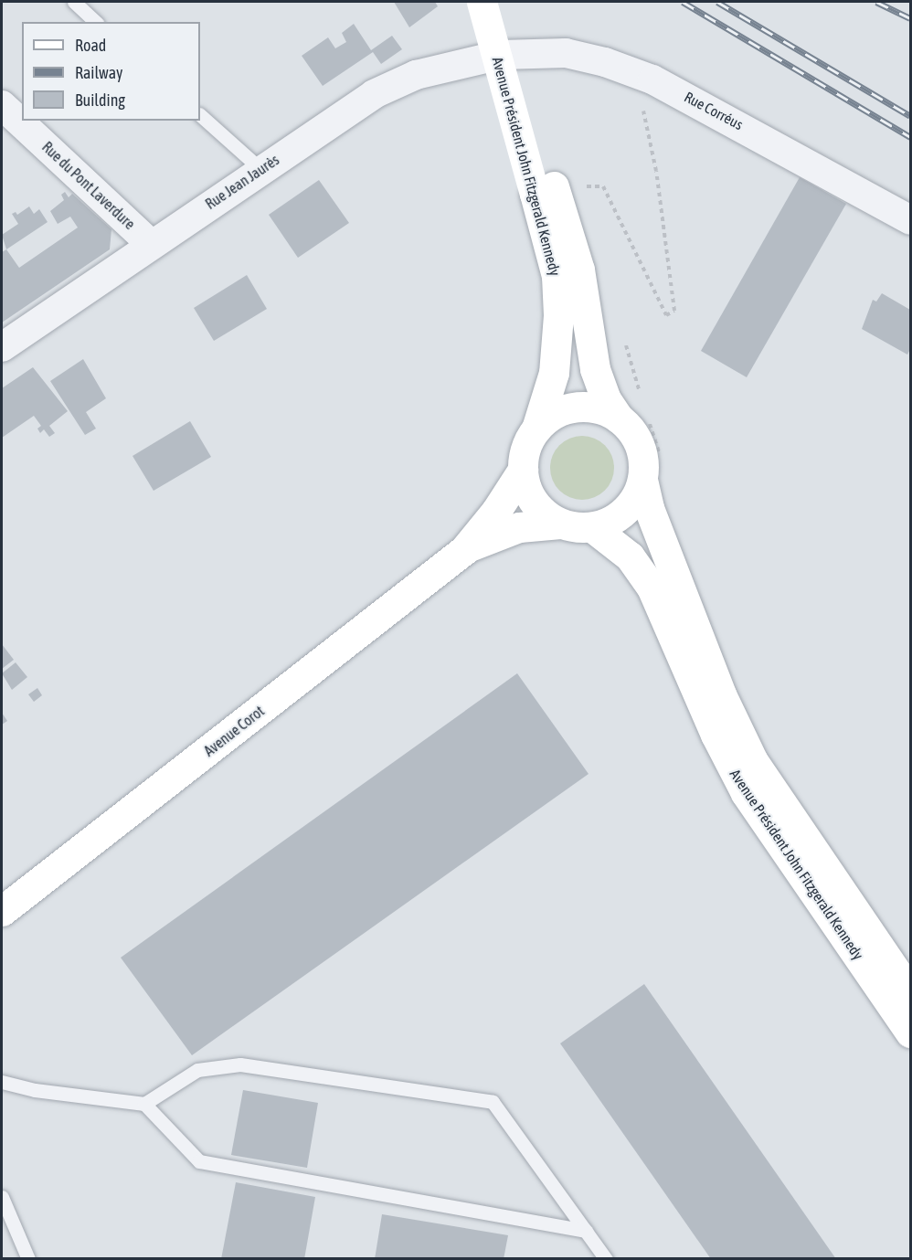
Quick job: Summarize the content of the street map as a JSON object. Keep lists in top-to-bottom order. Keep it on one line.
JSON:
{"streets":{"main road":["Avenue Président John Fitzgerald Kennedy","Avenue Corot"],"street":["Rue Corréus","Rue Jean Jaurès","Rue du Pont Laverdure"]},"crossings":[["Rue Corréus","Rue Jean Jaurès"],["Avenue Président John Fitzgerald Kennedy","Avenue Corot"],["Rue Jean Jaurès","Rue du Pont Laverdure"]],"legend":["Road","Railway","Building"]}
